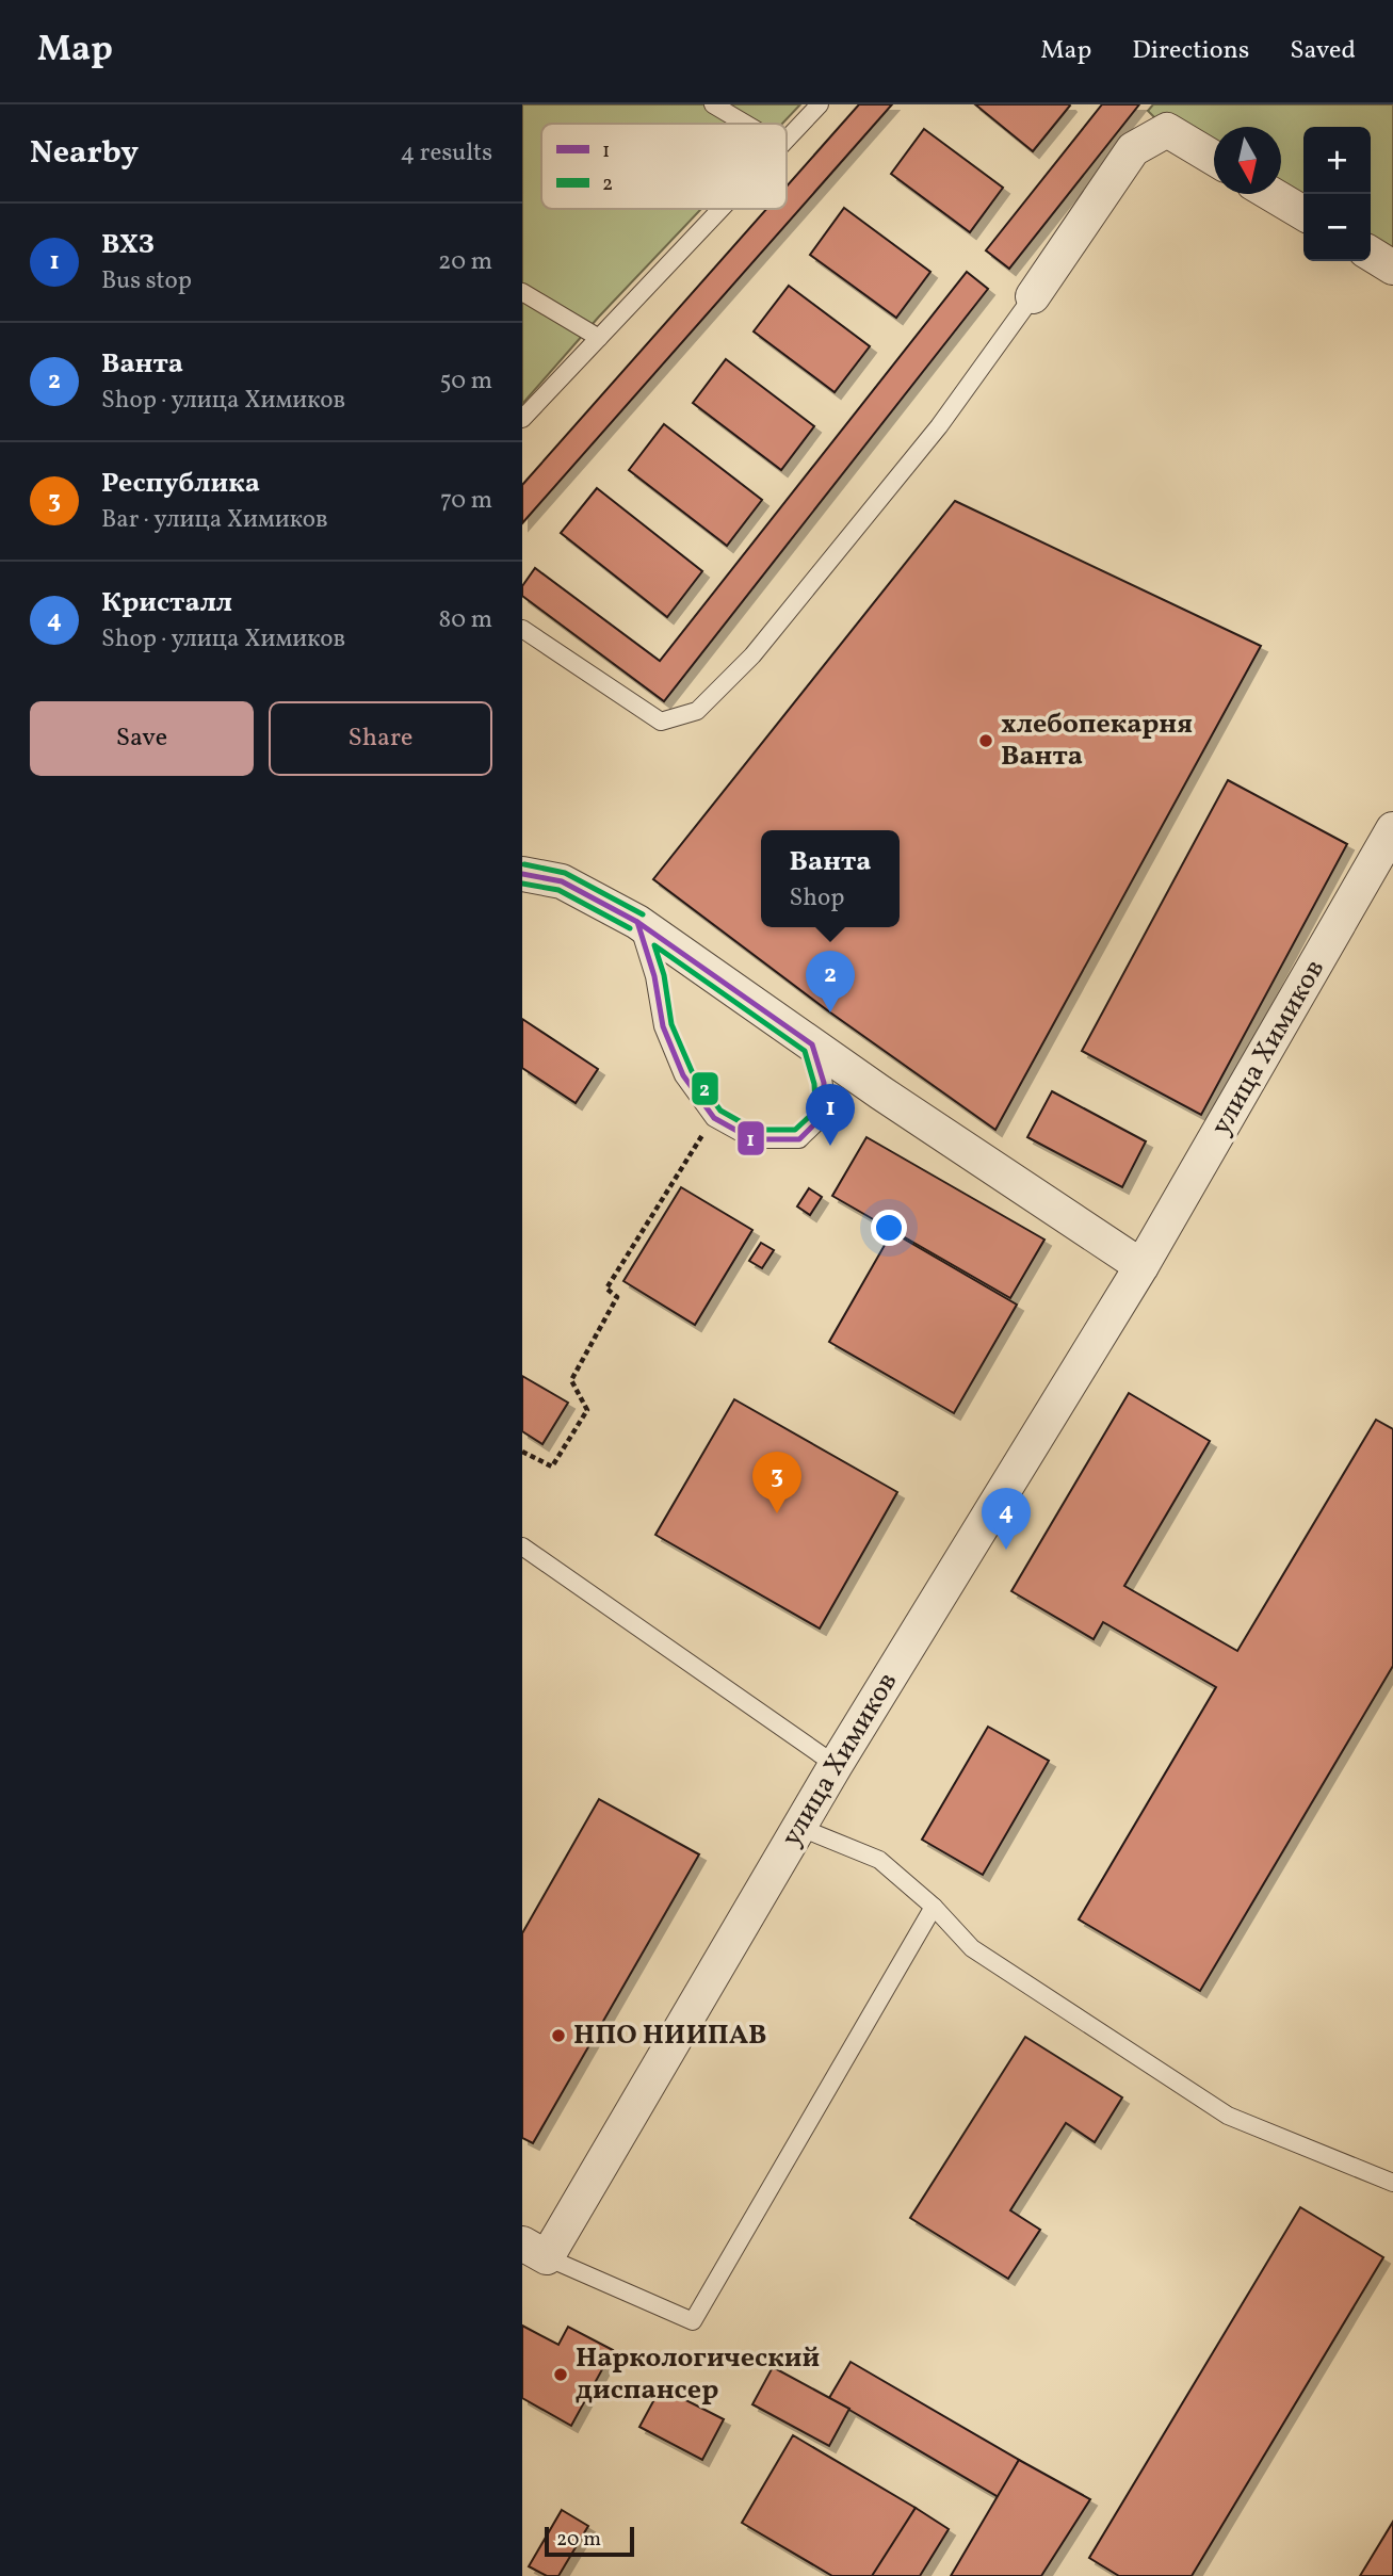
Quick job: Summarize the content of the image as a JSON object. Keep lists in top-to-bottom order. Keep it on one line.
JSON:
{"streets":{"street":["улица Химиков"]},"places":["хлебопекарня Ванта","НПО НИИПАВ","Наркологический диспансер"],"lines":["transit line 2","transit line 1"],"legend":["1","2"],"scale_bar":"20 m","north":"bottom","page":{"header":"Map","nav":["Map","Directions","Saved"],"heading":["Nearby","4 results"],"map_buttons":["+","−"],"list":[{"mark":"1","name":"ВХЗ","note":"Bus stop","value":"20 m"},{"mark":"2","name":"Ванта","note":"Shop · улица Химиков","value":"50 m"},{"mark":"3","name":"Республика","note":"Bar · улица Химиков","value":"70 m"},{"mark":"4","name":"Кристалл","note":"Shop · улица Химиков","value":"80 m"}],"buttons":["Save","Share"],"popup":["Ванта","Shop"],"pins":["2","1","3","4"],"scale":"20 m"}}
